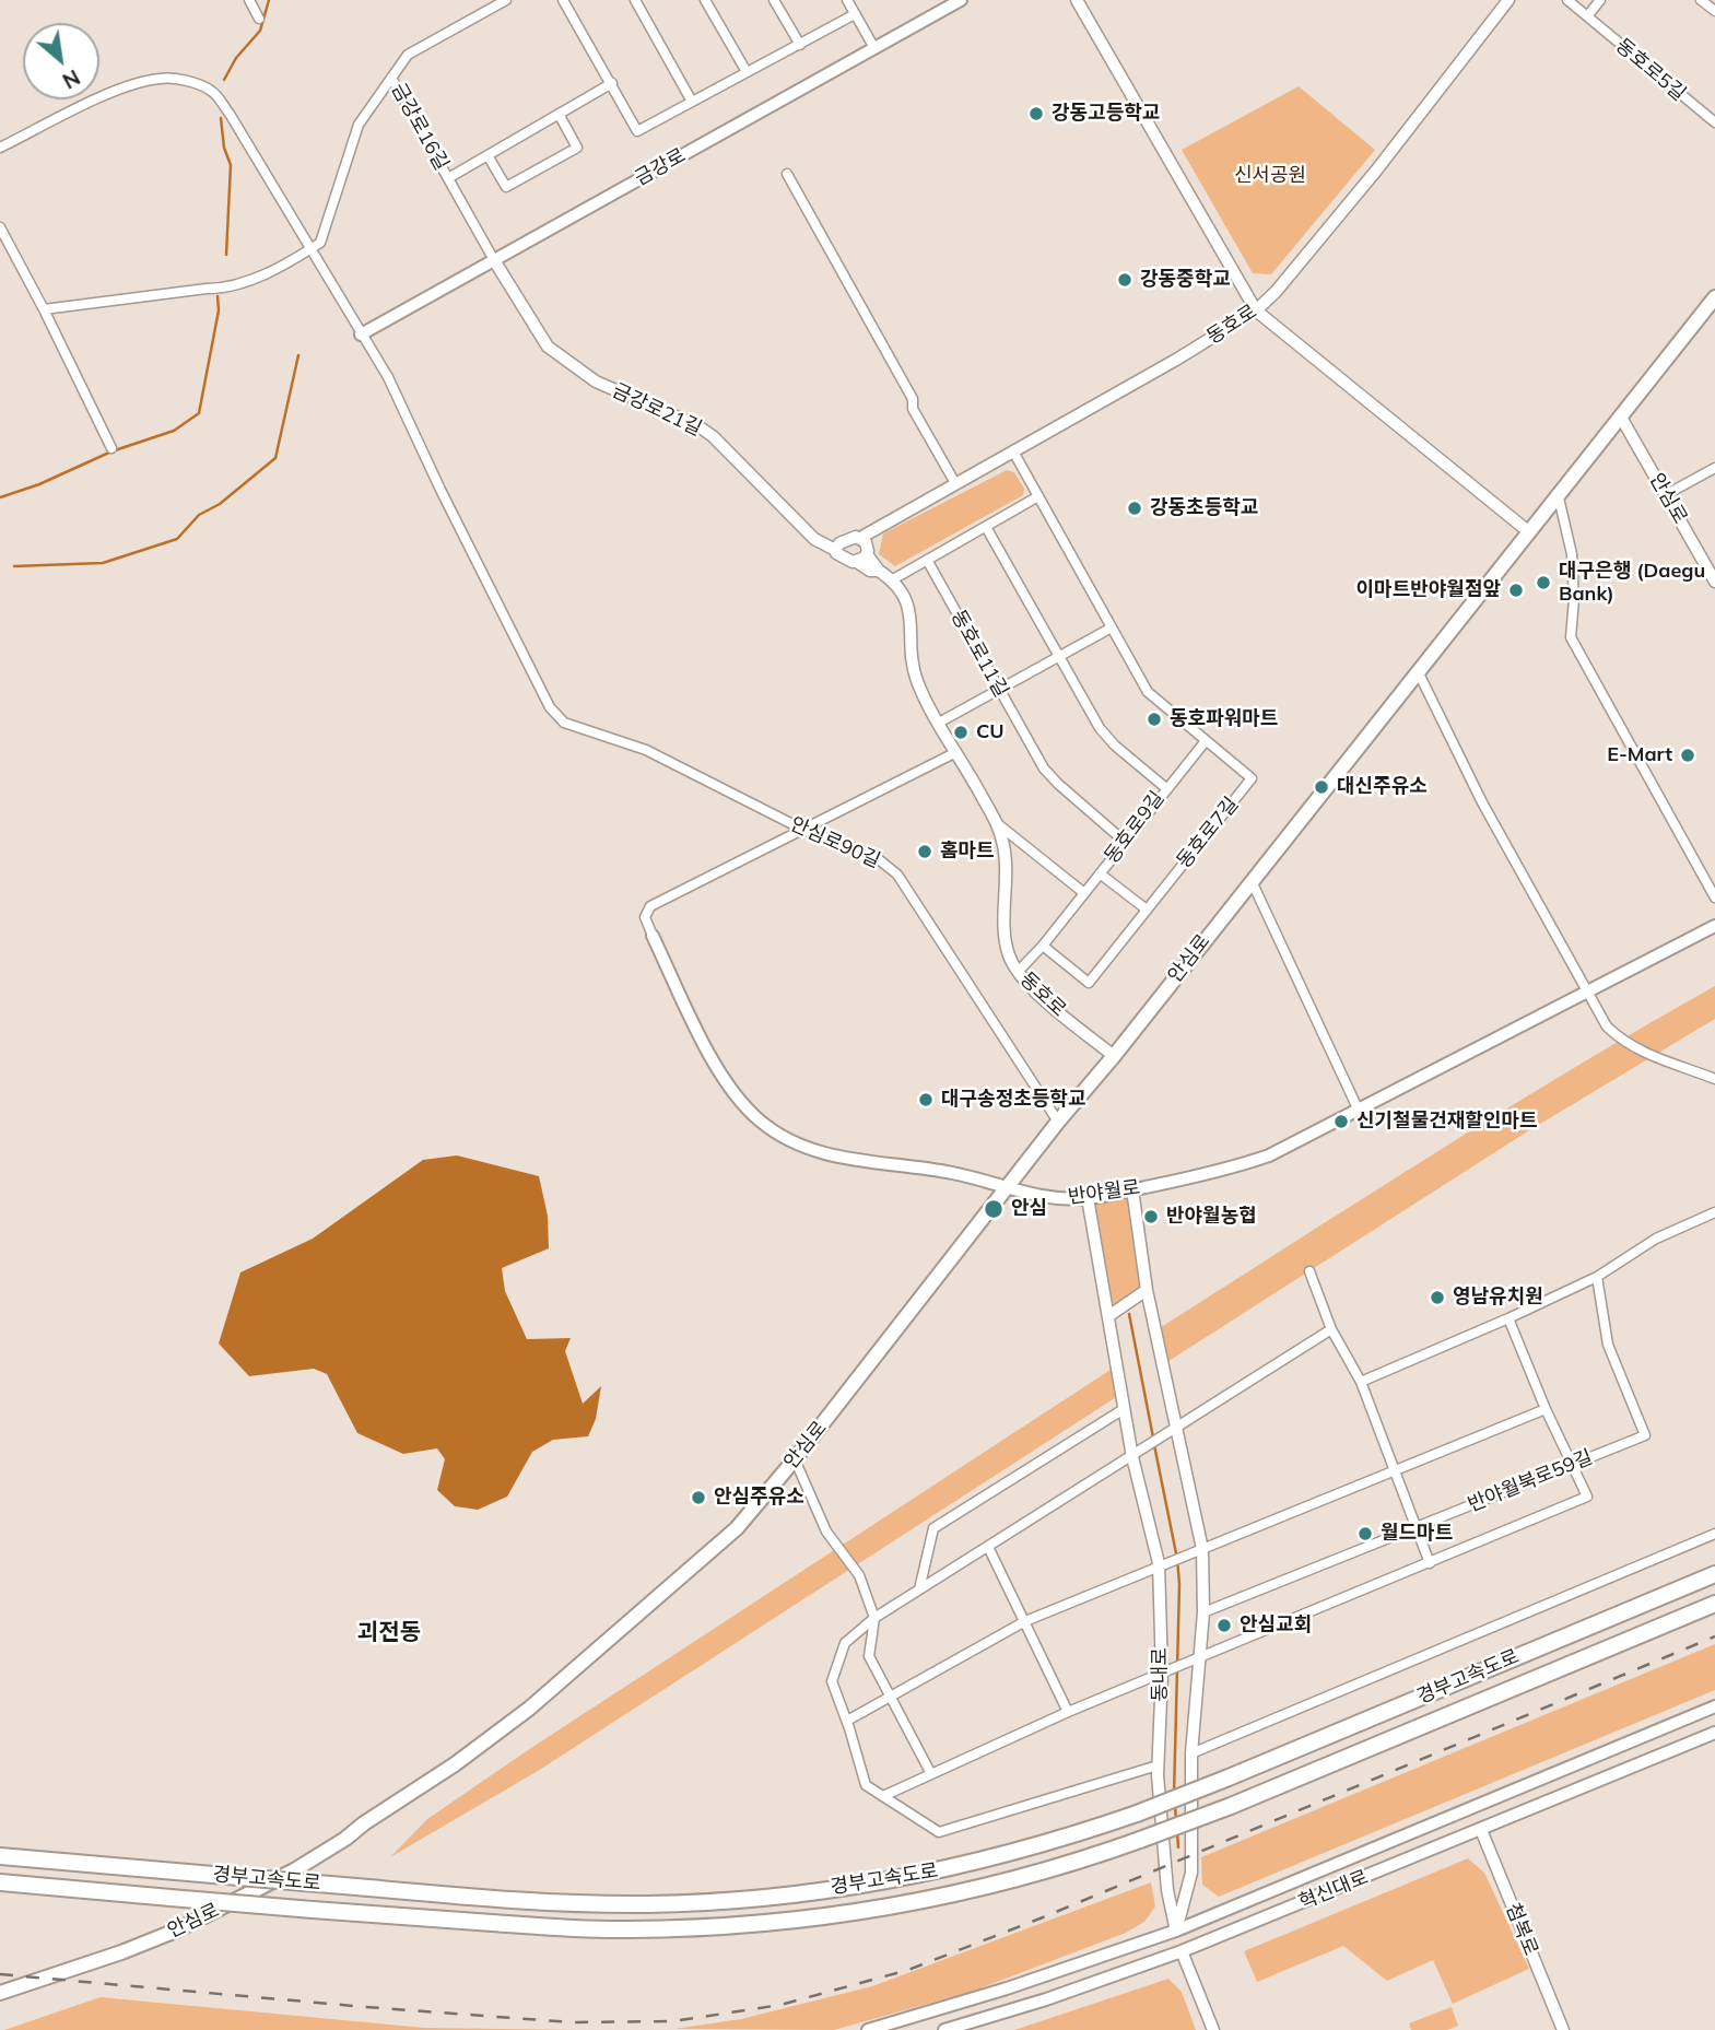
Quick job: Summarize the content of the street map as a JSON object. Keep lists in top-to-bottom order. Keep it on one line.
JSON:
{"streets":{"highway":["경부고속도로"],"main road":["금강로","안심로","반야월로","동내로","혁신대로"],"street":["동호로5길","금강로16길","동호로","금강로21길","동호로11길","동호로9길","동호로7길","안심로90길","반야월북로59길","첨복로"]},"crossings":[["금강로16길","금강로"],["금강로16길","금강로21길"],["금강로","금강로21길"],["금강로","안심로90길"],["동호로","금강로21길"],["동호로","안심로"],["동호로","동호로9길"],["동호로","동호로7길"],["안심로","안심로90길"],["안심로","반야월로"],["동호로11길","동호로9길"],["동호로9길","동호로7길"],["반야월로","동내로"],["동내로","혁신대로"],["혁신대로","첨복로"]],"districts":["괴전동"],"parks":["신서공원"],"places":["강동고등학교","강동중학교","강동초등학교","대구은행 (Daegu Bank)","이마트반야월점앞","동호파워마트","CU","E-Mart","대신주유소","홈마트","대구송정초등학교","신기철물건재할인마트","안심","반야월농협","영남유치원","안심주유소","월드마트","안심교회"],"north":"bottom right"}
